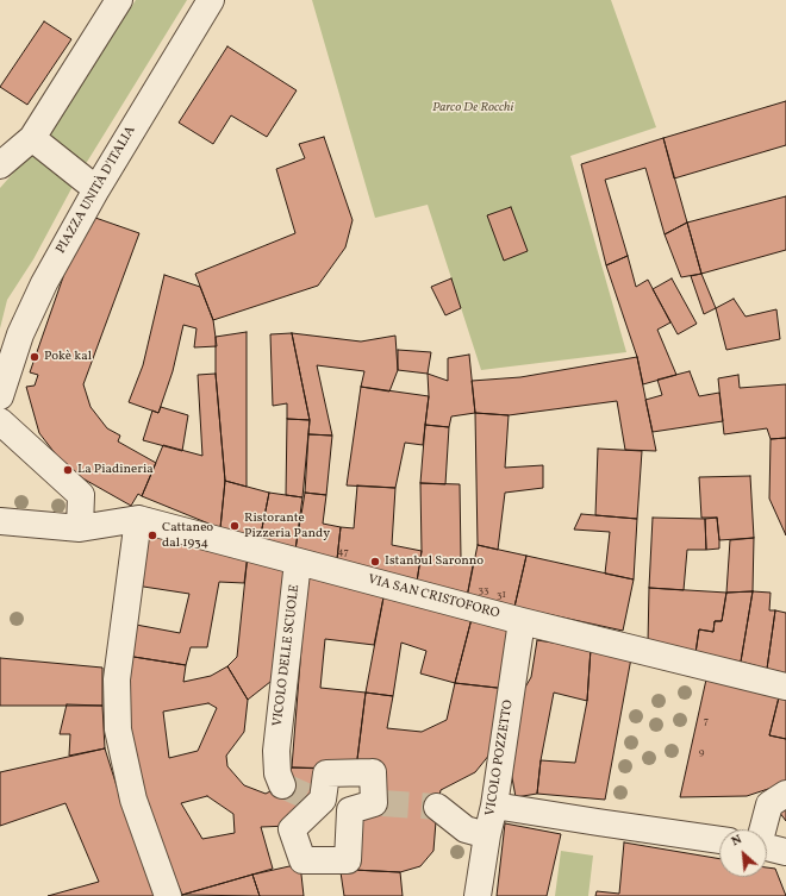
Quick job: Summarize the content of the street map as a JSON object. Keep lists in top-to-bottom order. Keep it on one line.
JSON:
{"streets":{"street":["PIAZZA UNITÀ D'ITALIA","VIA SAN CRISTOFORO","VICOLO DELLE SCUOLE","VICOLO POZZETTO"]},"crossings":[["VIA SAN CRISTOFORO","VICOLO DELLE SCUOLE"],["VIA SAN CRISTOFORO","VICOLO POZZETTO"]],"parks":["Parco De Rocchi"],"places":["Pokè kal","La Piadineria","Ristorante Pizzeria Pandy","Cattaneo dal 1934","Istanbul Saronno"],"house_numbers":["47","33","31","7","9"],"north":"top left"}
